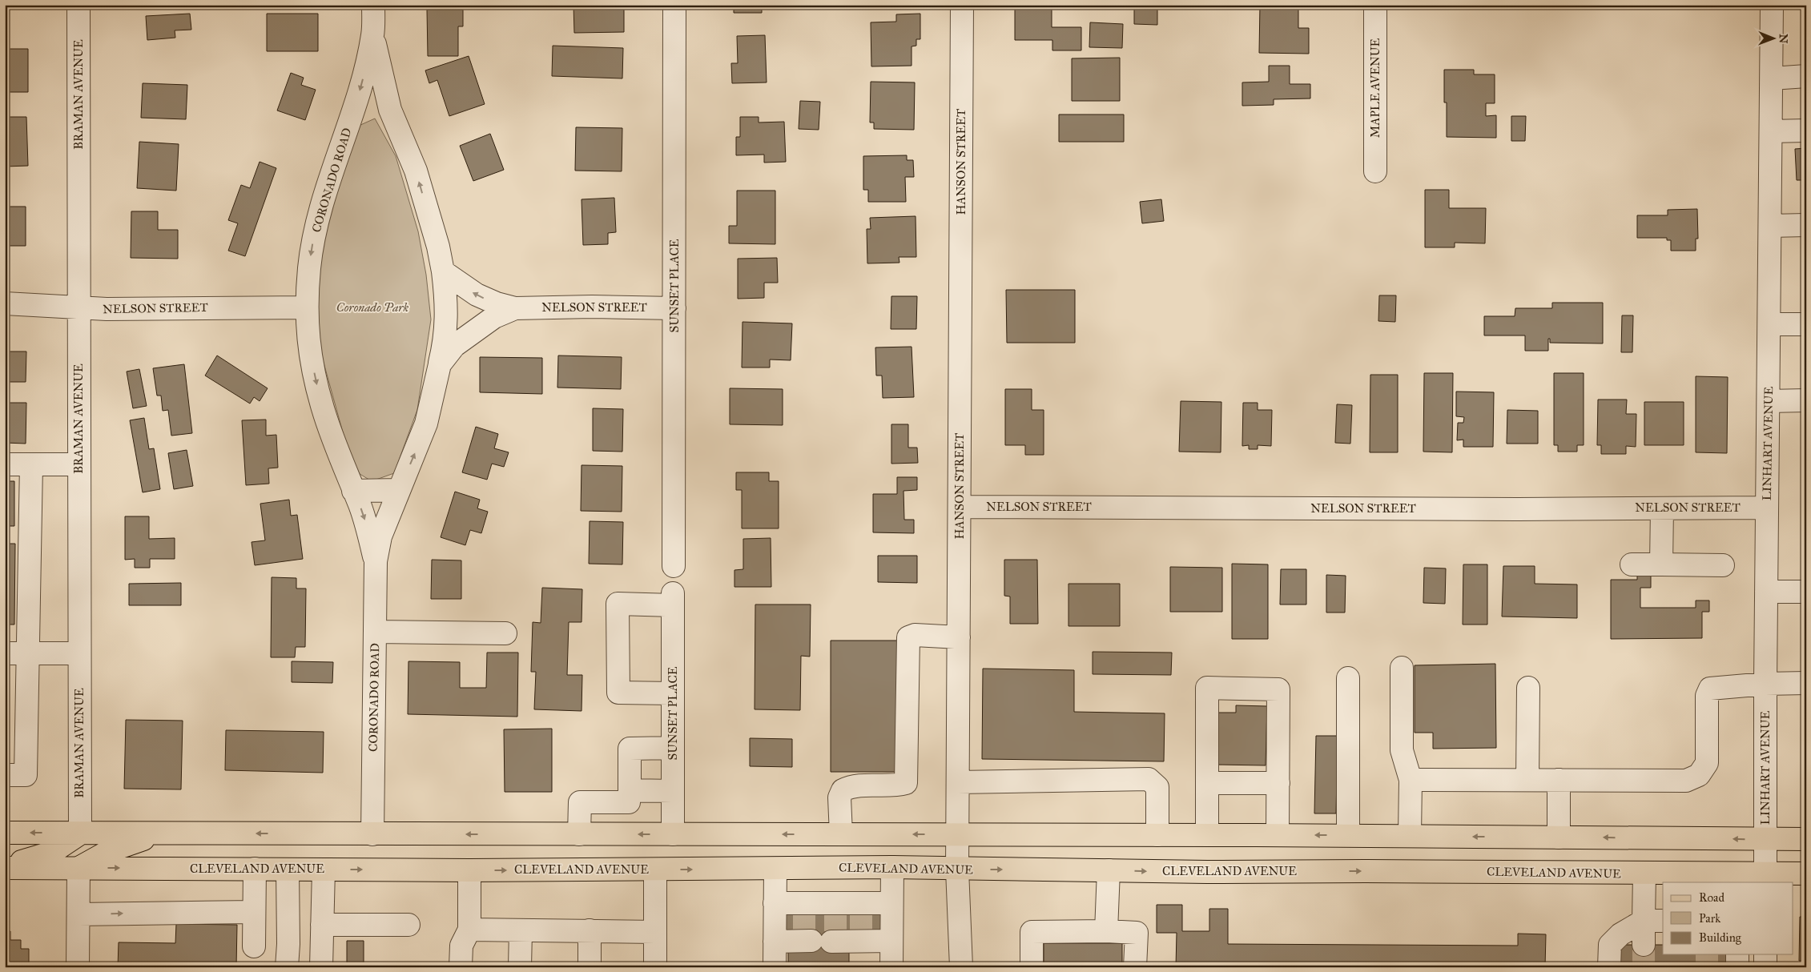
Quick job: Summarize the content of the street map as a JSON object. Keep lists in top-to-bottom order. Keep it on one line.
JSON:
{"streets":{"main road":["CLEVELAND AVENUE"],"street":["MAPLE AVENUE","BRAMAN AVENUE","HANSON STREET","CORONADO ROAD","SUNSET PLACE","NELSON STREET","LINHART AVENUE"]},"crossings":[["BRAMAN AVENUE","NELSON STREET"],["HANSON STREET","NELSON STREET"],["HANSON STREET","CLEVELAND AVENUE"],["CORONADO ROAD","NELSON STREET"],["SUNSET PLACE","NELSON STREET"],["NELSON STREET","LINHART AVENUE"],["LINHART AVENUE","CLEVELAND AVENUE"]],"parks":["Coronado Park"],"legend":["Road","Park","Building"],"north":"right"}
